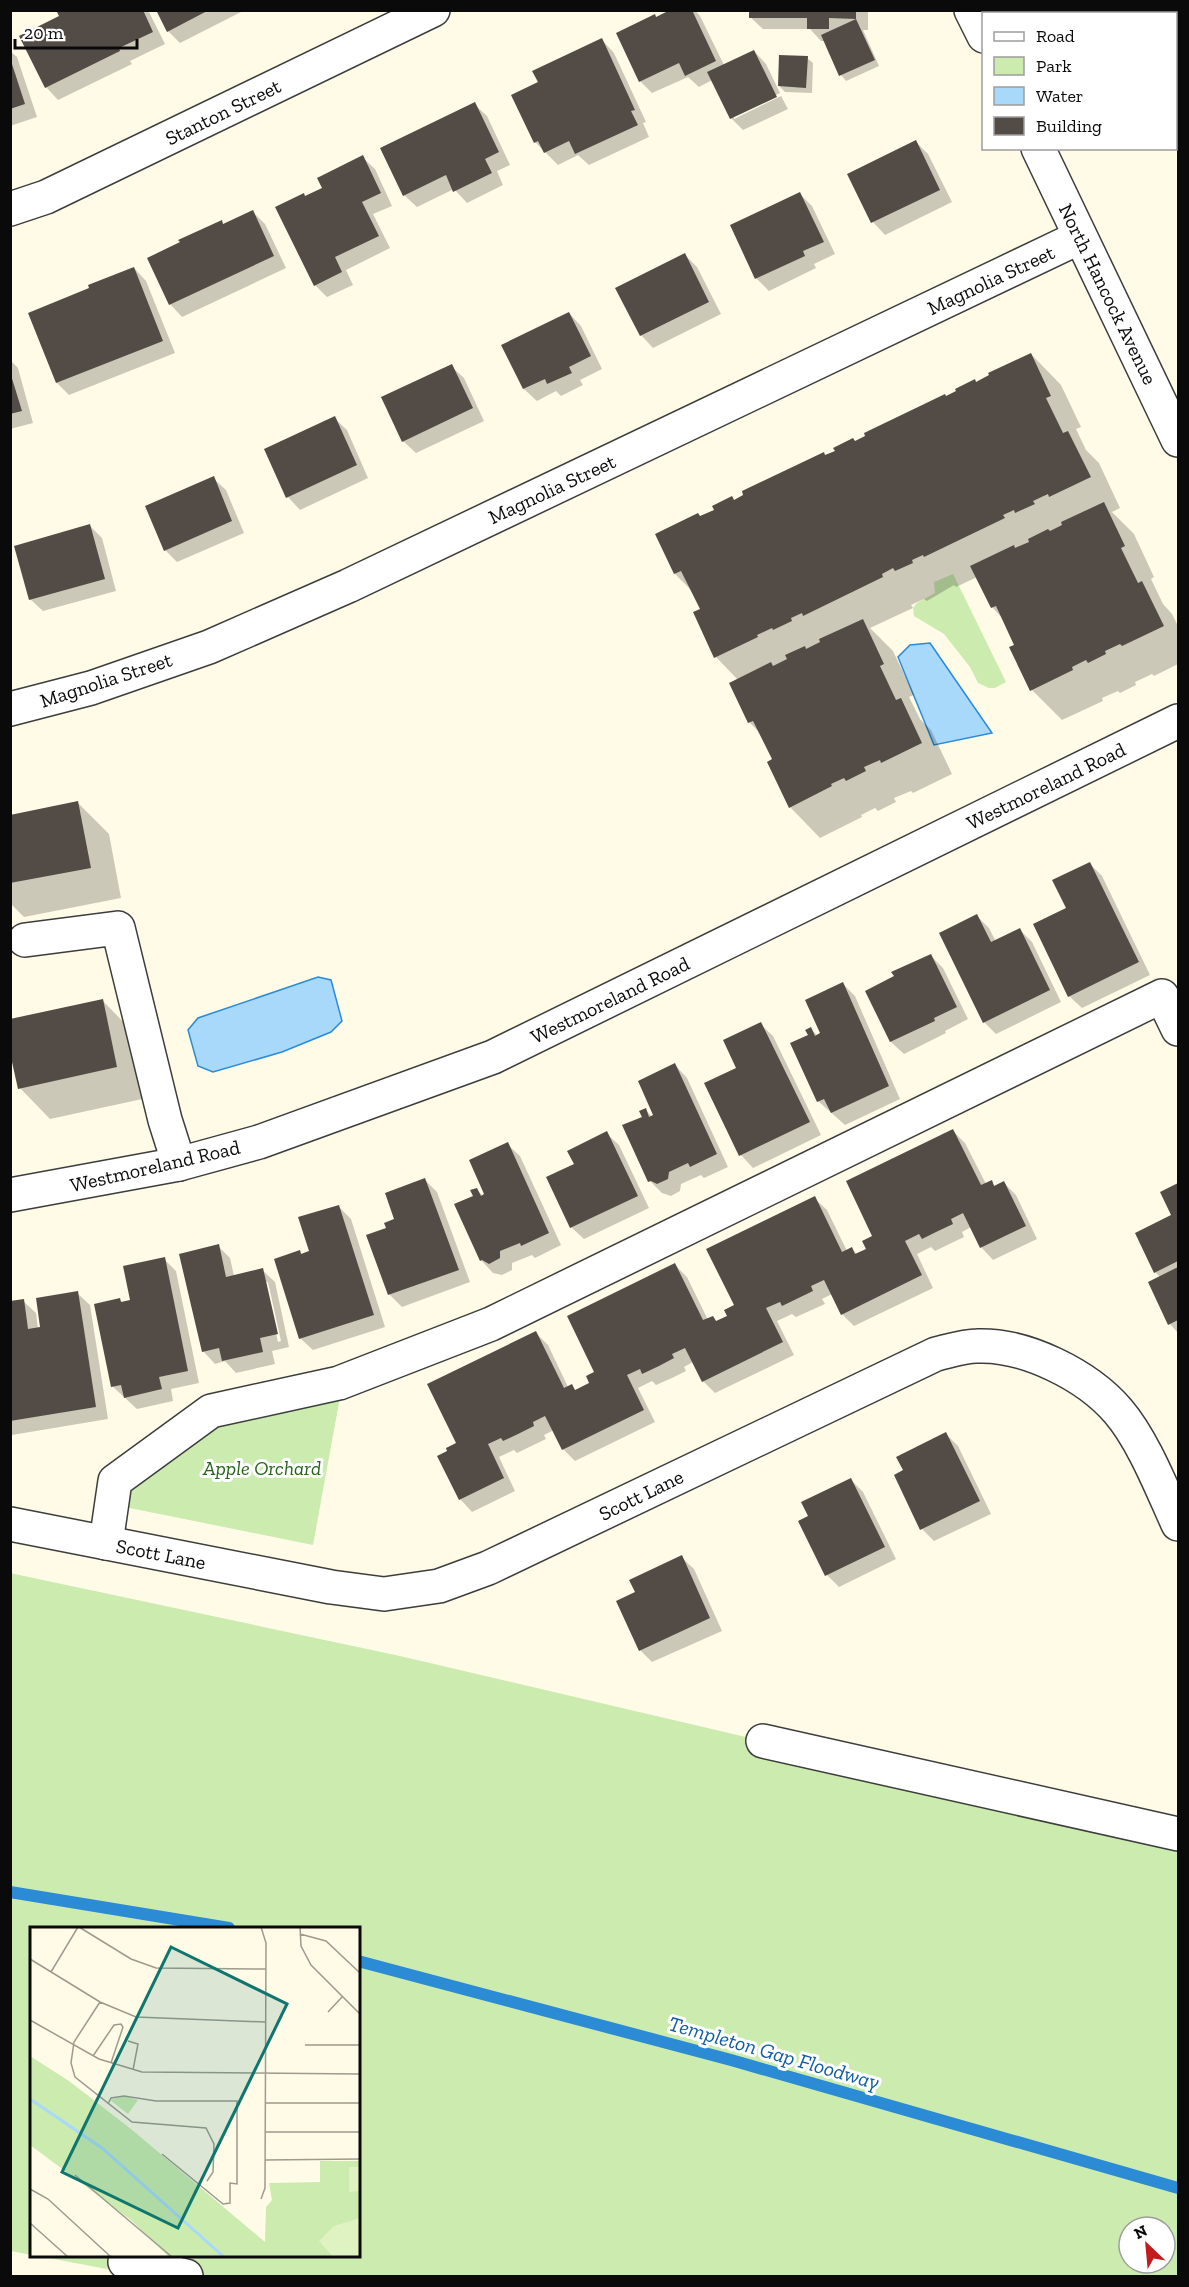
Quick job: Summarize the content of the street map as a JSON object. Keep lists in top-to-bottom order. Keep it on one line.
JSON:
{"streets":{"street":["Stanton Street","Magnolia Street","North Hancock Avenue","Westmoreland Road","Scott Lane"]},"crossings":[["Magnolia Street","North Hancock Avenue"]],"water":["Templeton Gap Floodway"],"parks":["Apple Orchard"],"legend":["Road","Park","Water","Building"],"scale_bar":"20 m","north":"top left"}
